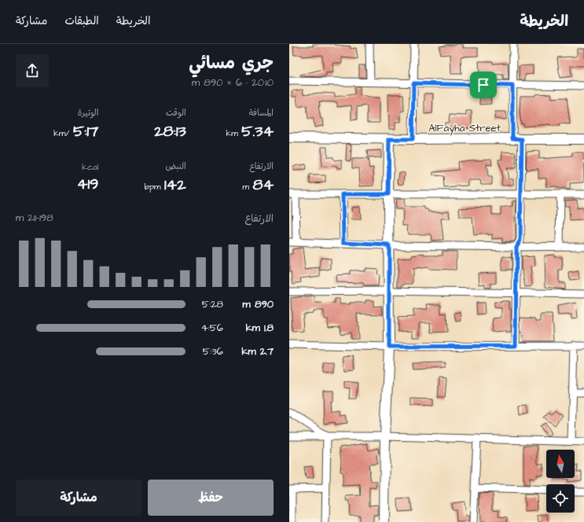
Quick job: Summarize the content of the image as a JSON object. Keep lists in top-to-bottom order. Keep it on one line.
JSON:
{"streets":{"street":["AlFayha Street"]},"north":"top","page":{"header":"الخريطة","nav":["الخريطة","الطبقات","مشاركة"],"heading":["جري مسائي","20:10 · 6 × 890 m"],"stats":[["المسافة","5.34 km"],["الوقت","28:13"],["الوتيرة","5:17 /km"],["الارتفاع","84 m"],["النبض","142 bpm"],["kcal","419"]],"chart":["الارتفاع","198–211 m"],"list":[{"name":"890 m","note":"5:28"},{"name":"1.8 km","note":"4:56"},{"name":"2.7 km","note":"5:36"}],"buttons":["حفظ","مشاركة"]}}
